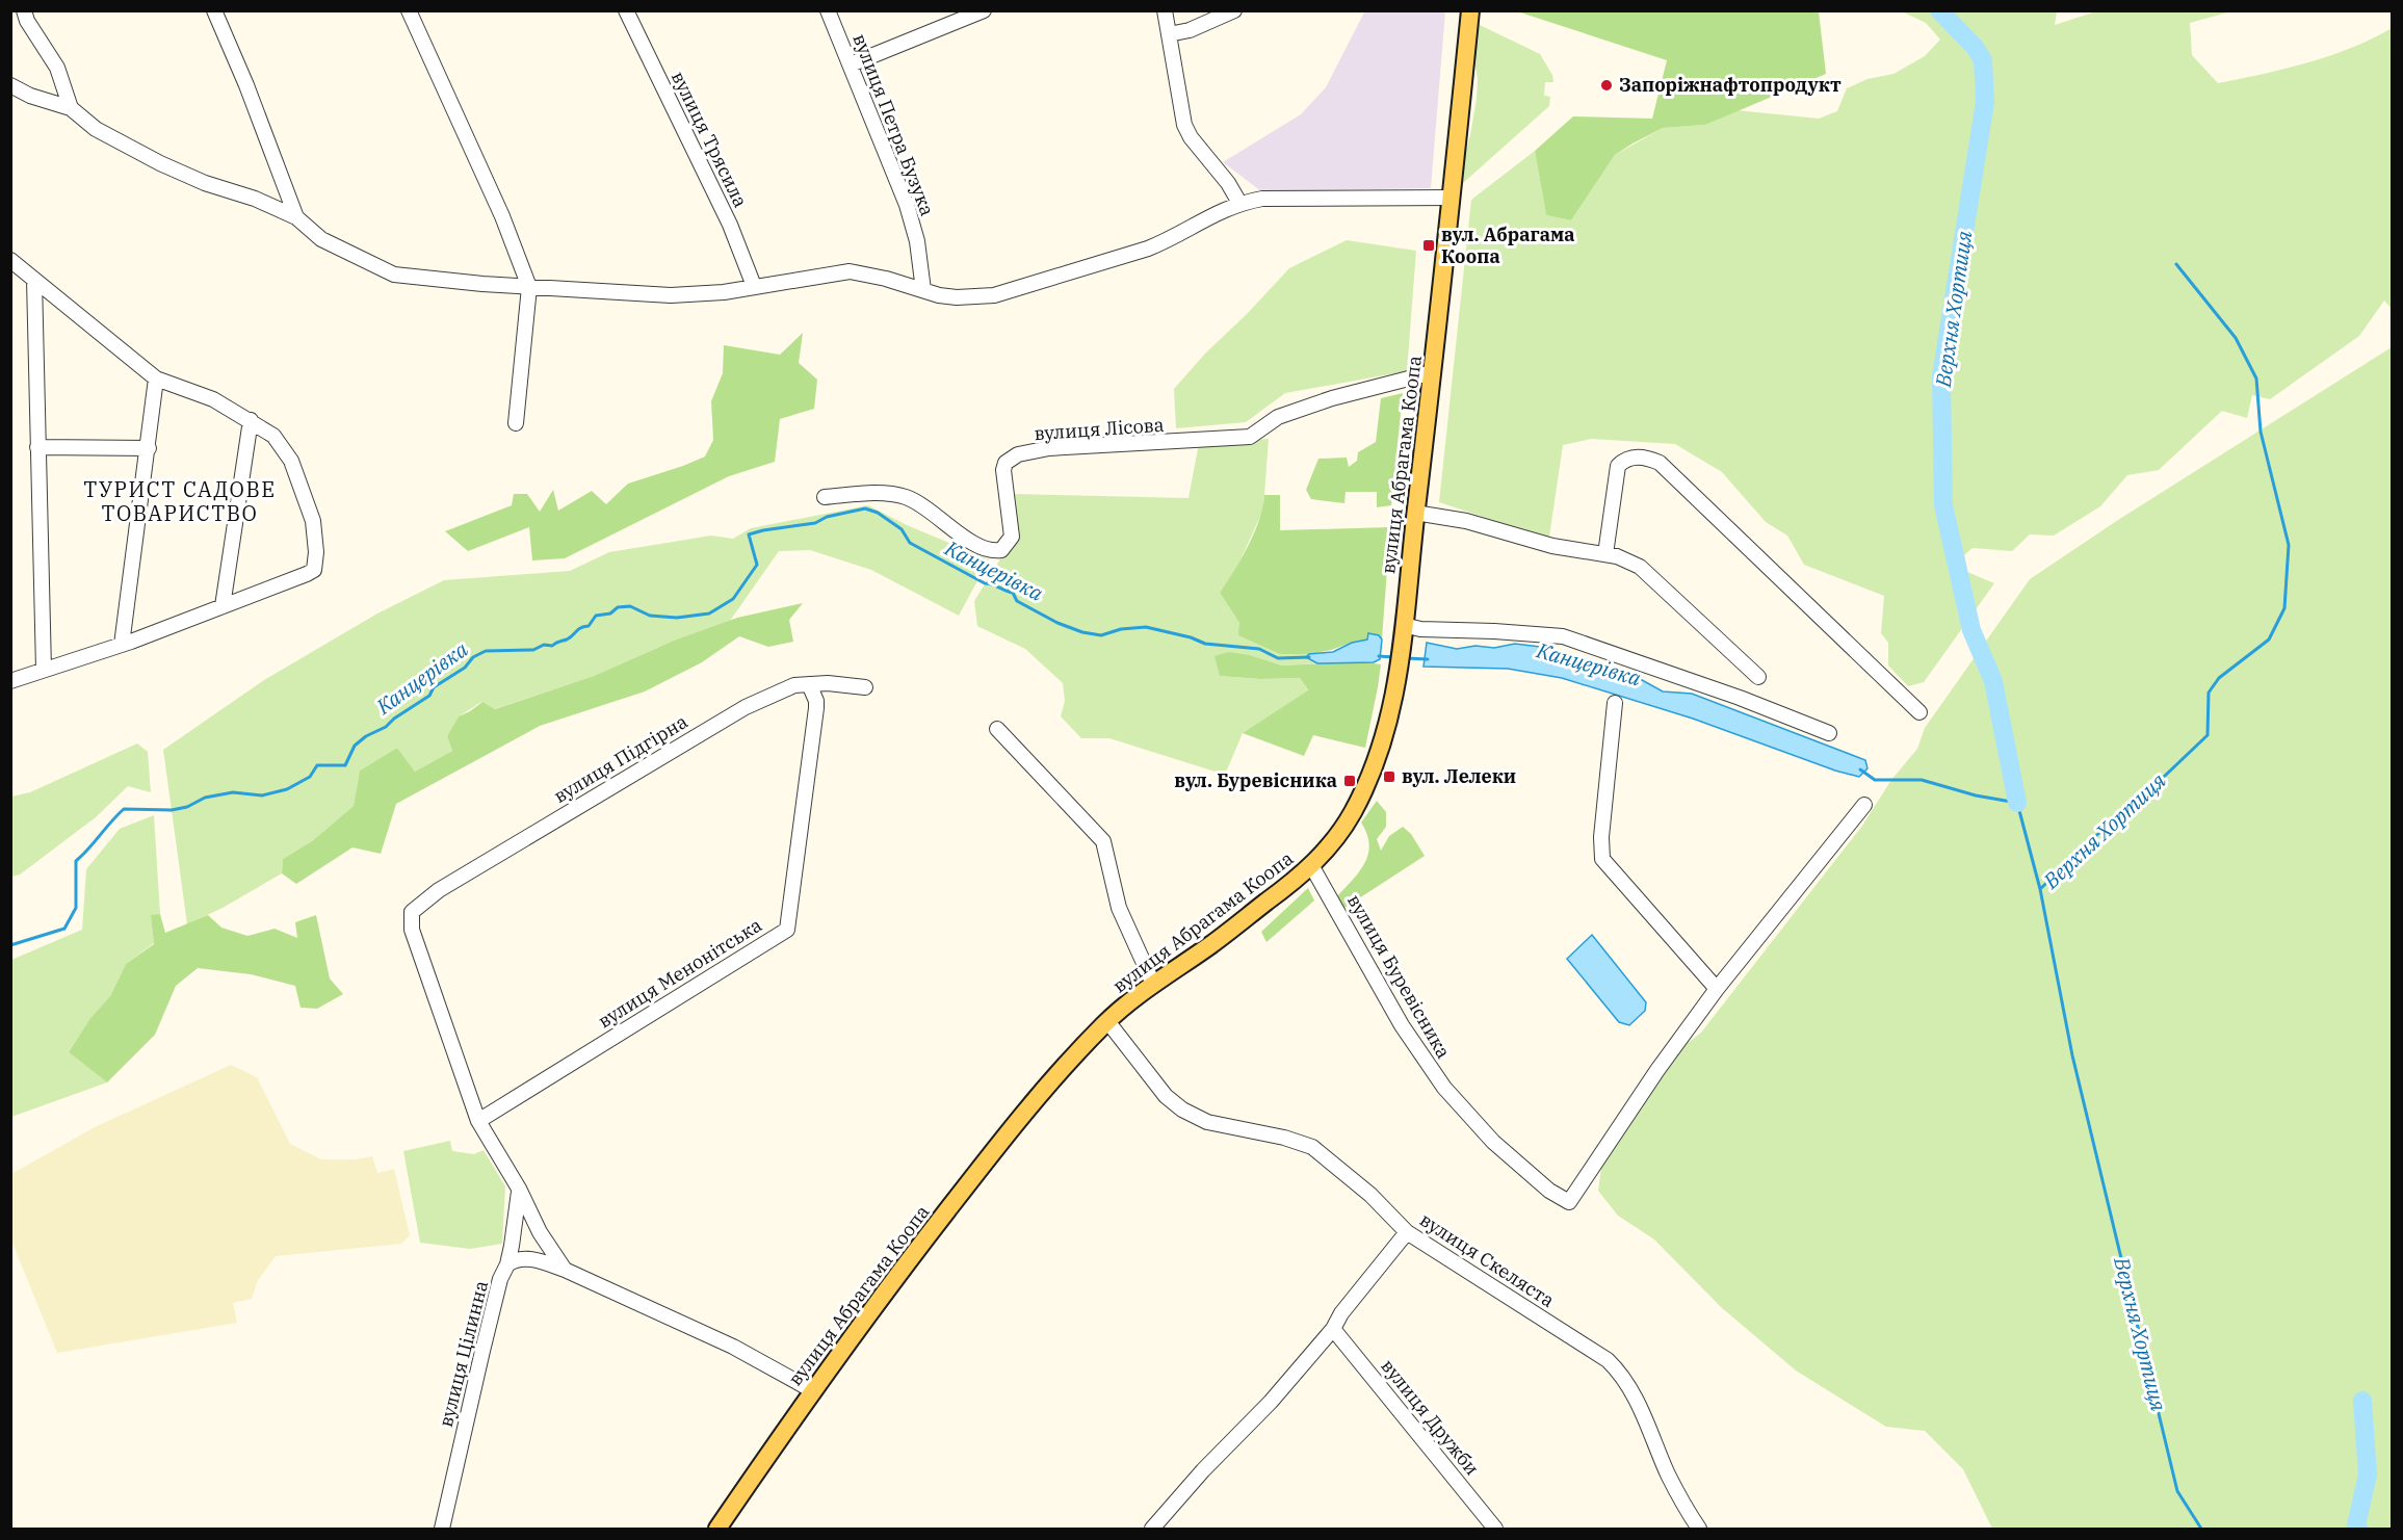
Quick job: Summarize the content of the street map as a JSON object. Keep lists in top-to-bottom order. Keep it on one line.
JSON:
{"streets":{"main road":["вулиця Абрагама Коопа"],"street":["вулиця Петра Бузука","вулиця Трясила","вулиця Лісова","вулиця Підгірна","вулиця Менонітська","вулиця Буревісника","вулиця Скеляста","вулиця Цілинна","вулиця Дружби"]},"crossings":[["вулиця Лісова","вулиця Абрагама Коопа"],["вулиця Абрагама Коопа","вулиця Буревісника"],["вулиця Абрагама Коопа","вулиця Скеляста"],["вулиця Підгірна","вулиця Менонітська"]],"districts":["ТУРИСТ САДОВЕ ТОВАРИСТВО"],"water":["Верхня Хортиця","Канцерівка"],"places":{"other":["Запоріжнафтопродукт"],"transit":["вул. Абрагама Коопа","вул. Лелеки","вул. Буревісника"]}}
